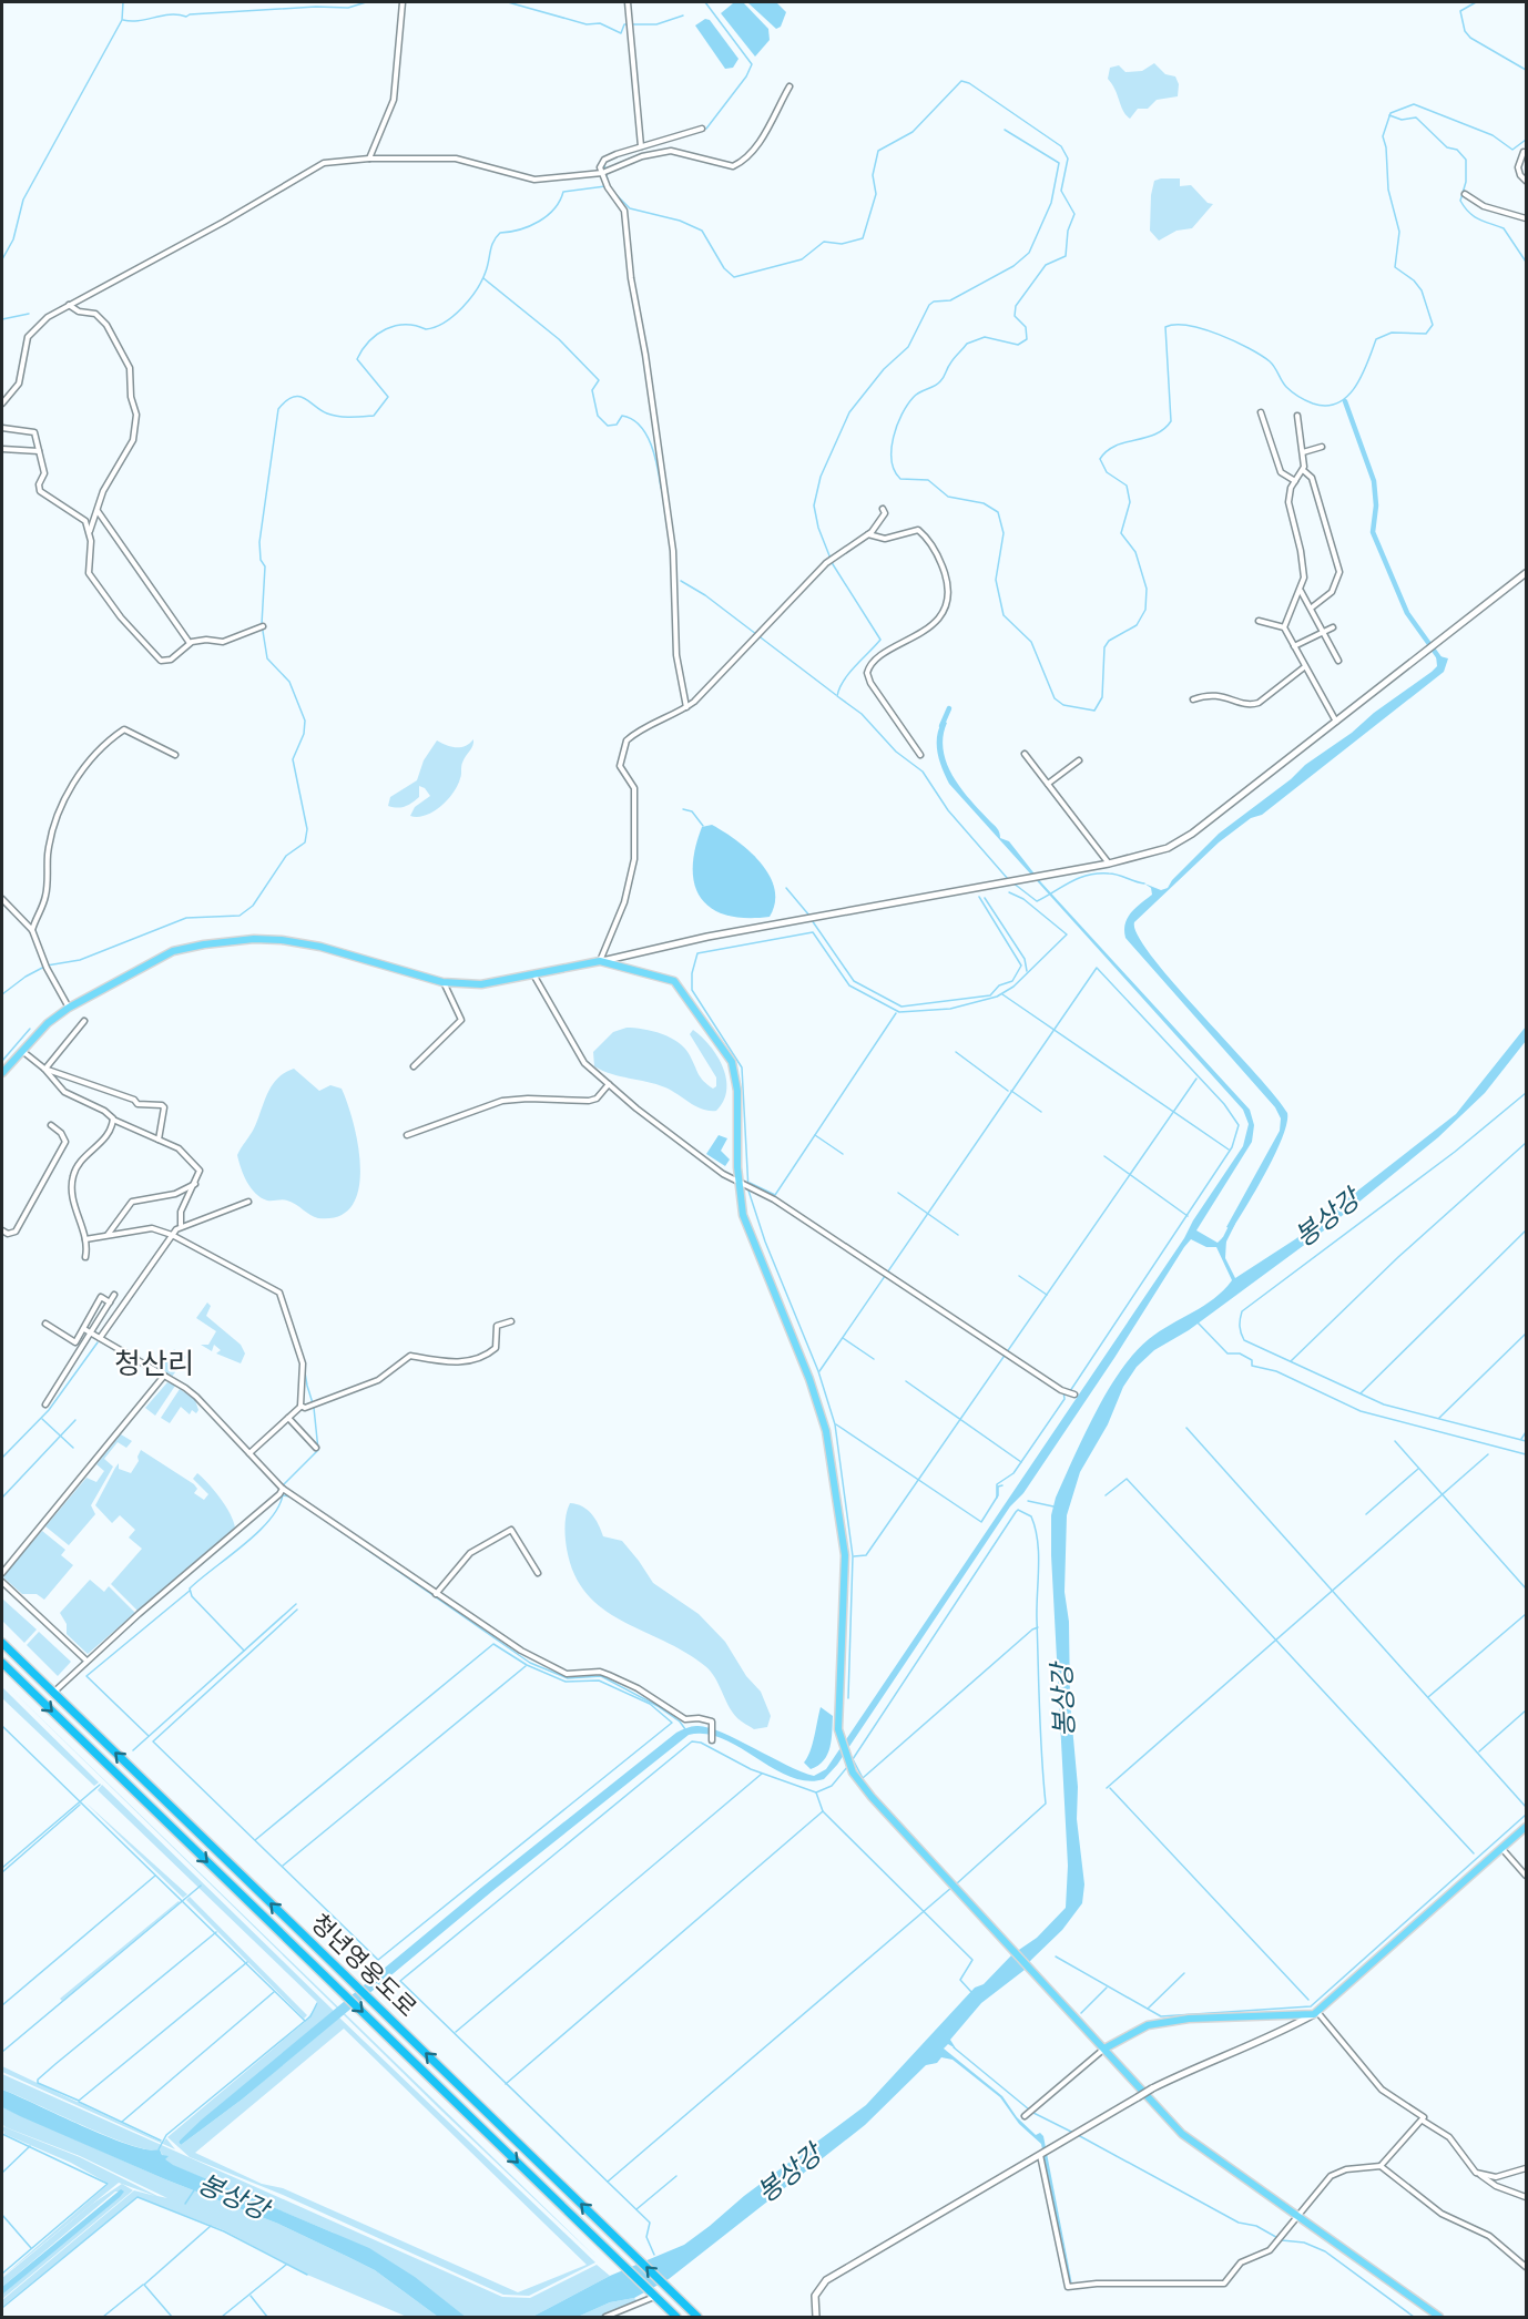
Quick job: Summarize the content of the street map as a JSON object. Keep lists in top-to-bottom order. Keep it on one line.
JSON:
{"streets":{"highway":["청년영웅도로"]},"districts":["청산리"],"water":["봉상강"]}
